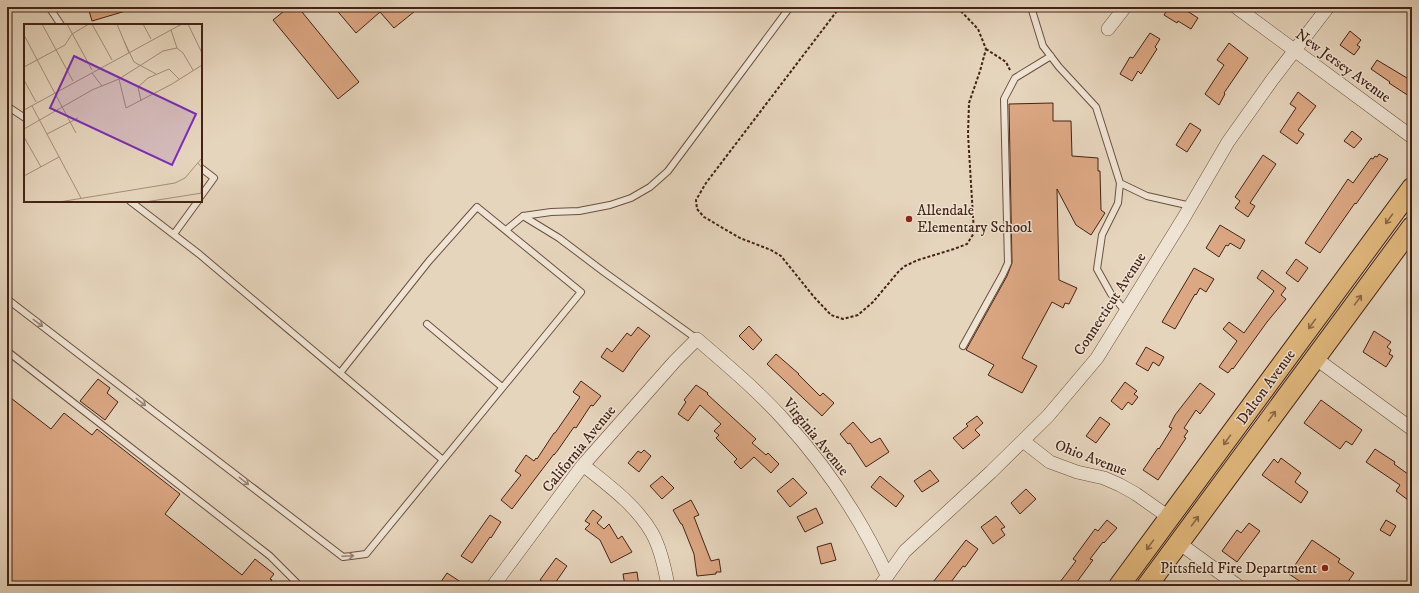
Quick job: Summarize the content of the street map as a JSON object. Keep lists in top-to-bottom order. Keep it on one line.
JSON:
{"streets":{"main road":["Dalton Avenue"],"street":["New Jersey Avenue","Connecticut Avenue","Virginia Avenue","California Avenue","Ohio Avenue"]},"crossings":[["New Jersey Avenue","Connecticut Avenue"],["Connecticut Avenue","Virginia Avenue"],["Connecticut Avenue","Ohio Avenue"],["Dalton Avenue","Ohio Avenue"],["Virginia Avenue","California Avenue"]],"places":["Allendale Elementary School","Pittsfield Fire Department"]}
